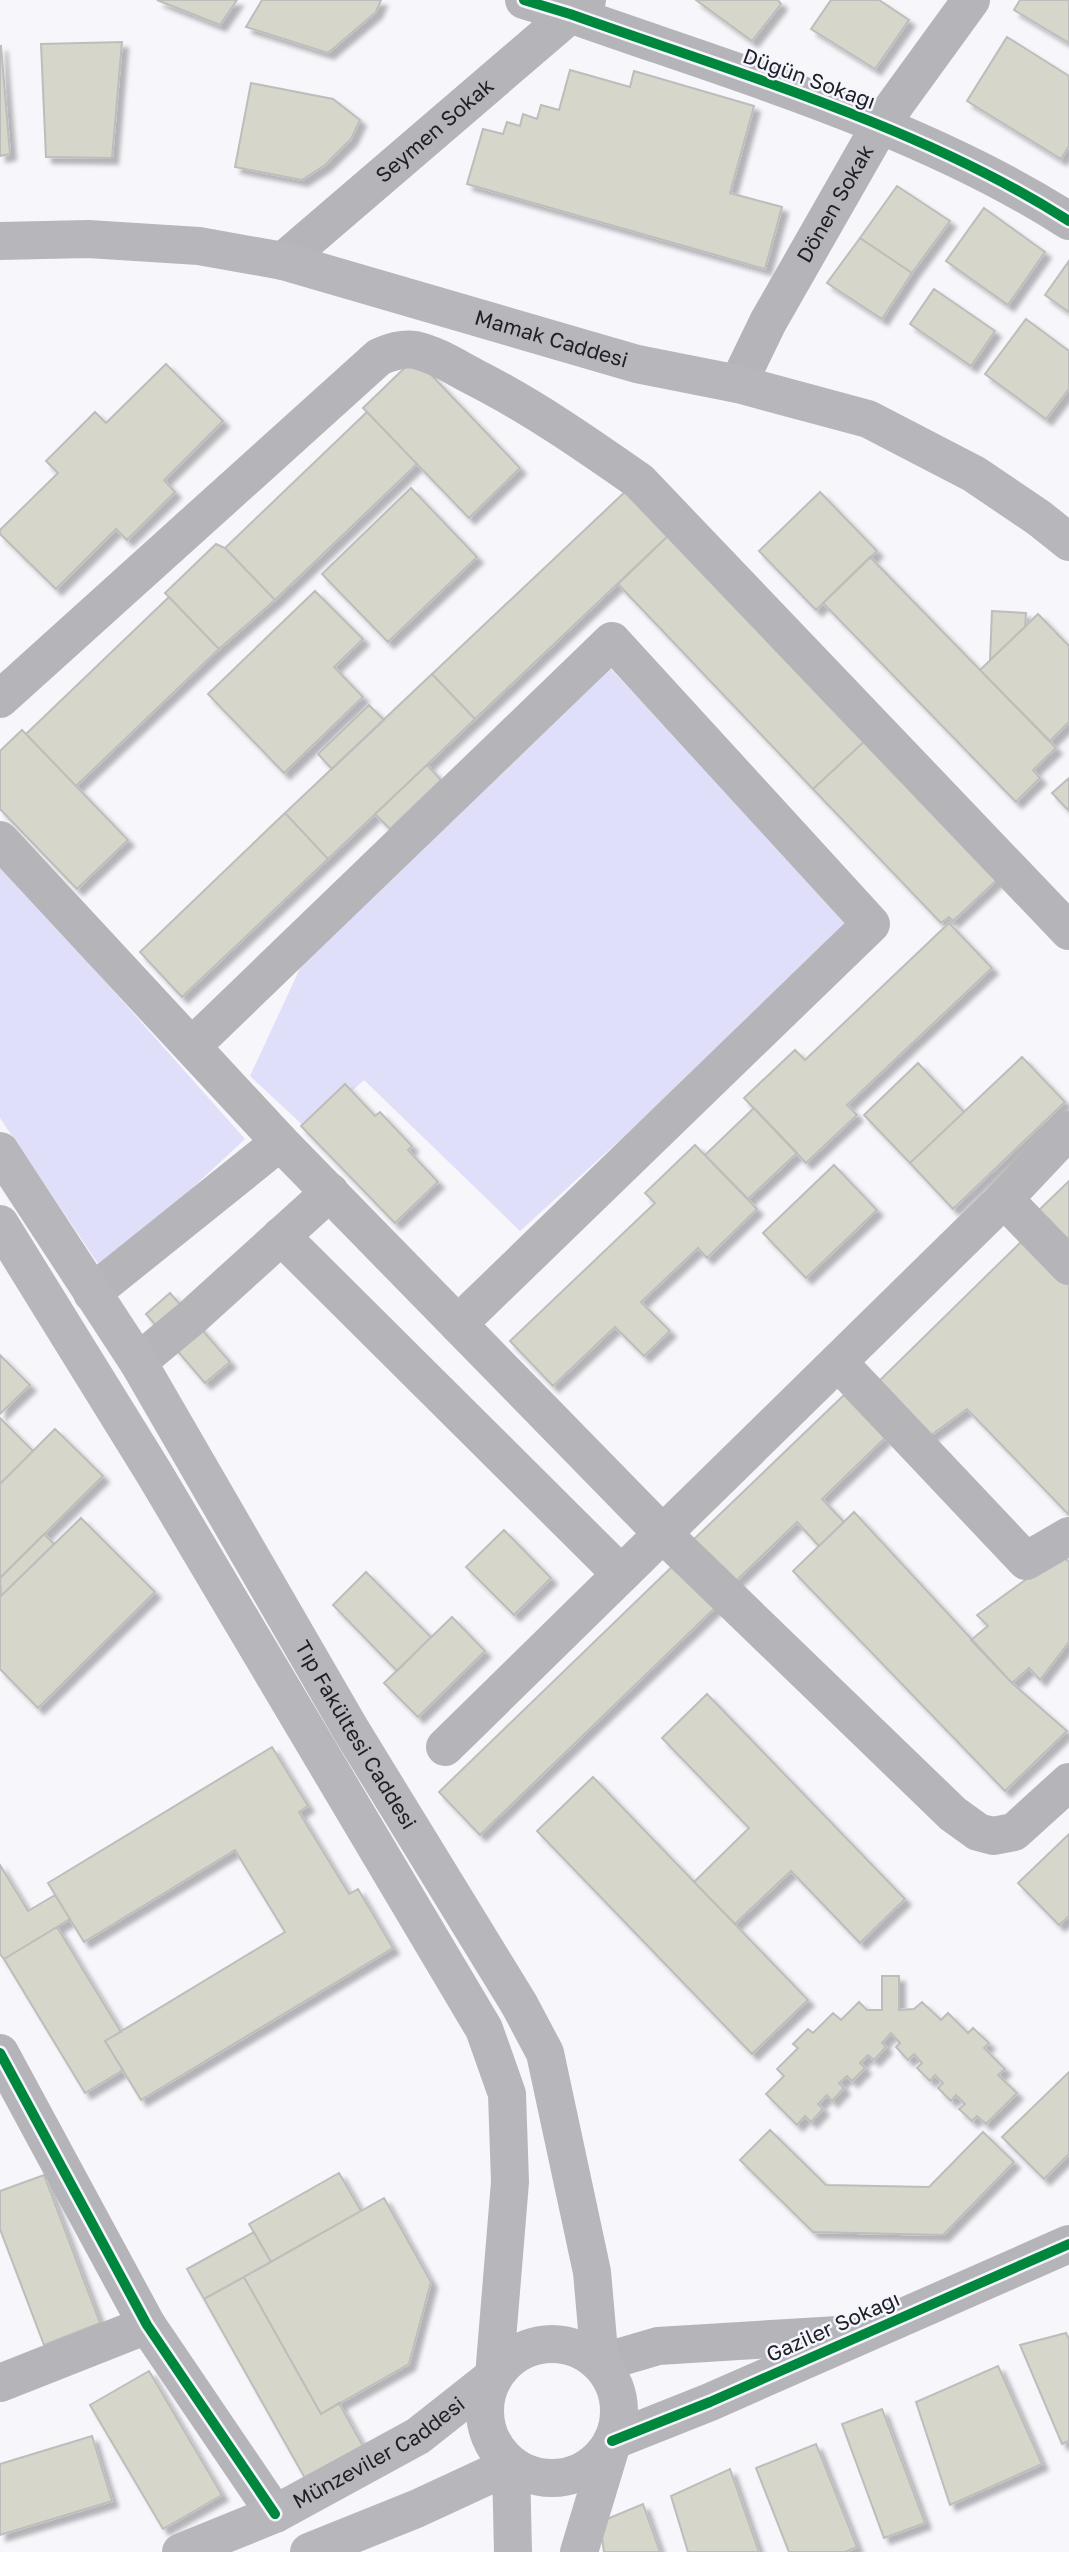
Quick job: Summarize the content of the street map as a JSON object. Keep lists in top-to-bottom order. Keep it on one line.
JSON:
{"streets":{"main road":["Mamak Caddesi","Tıp Fakültesi Caddesi","Münzeviler Caddesi"],"street":["Düğün Sokağı","Seymen Sokak","Dönen Sokak","Gaziler Sokağı"]},"crossings":[["Düğün Sokağı","Seymen Sokak"],["Düğün Sokağı","Dönen Sokak"],["Seymen Sokak","Mamak Caddesi"],["Dönen Sokak","Mamak Caddesi"],["Tıp Fakültesi Caddesi","Gaziler Sokağı"],["Tıp Fakültesi Caddesi","Münzeviler Caddesi"],["Gaziler Sokağı","Münzeviler Caddesi"]]}
